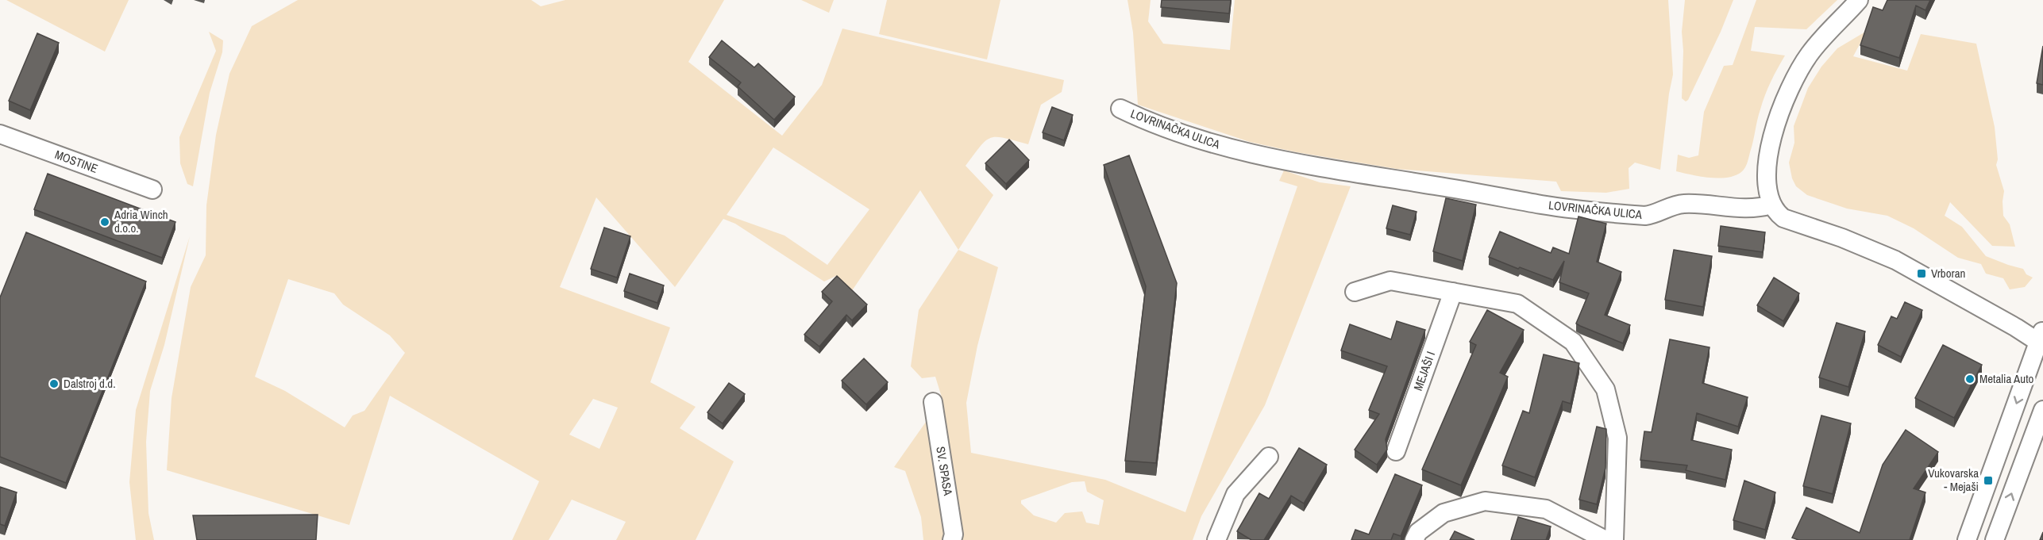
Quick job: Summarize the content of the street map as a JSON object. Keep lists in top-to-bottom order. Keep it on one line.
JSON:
{"streets":{"street":["LOVRINAČKA ULICA","MOSTINE","MEJAŠI I","SV. SPASA"]},"places":{"other":["Adria Winch d.o.o.","Metalia Auto","Dalstroj d.d."],"transit":["Vrboran","Vukovarska - Mejaši"]}}
